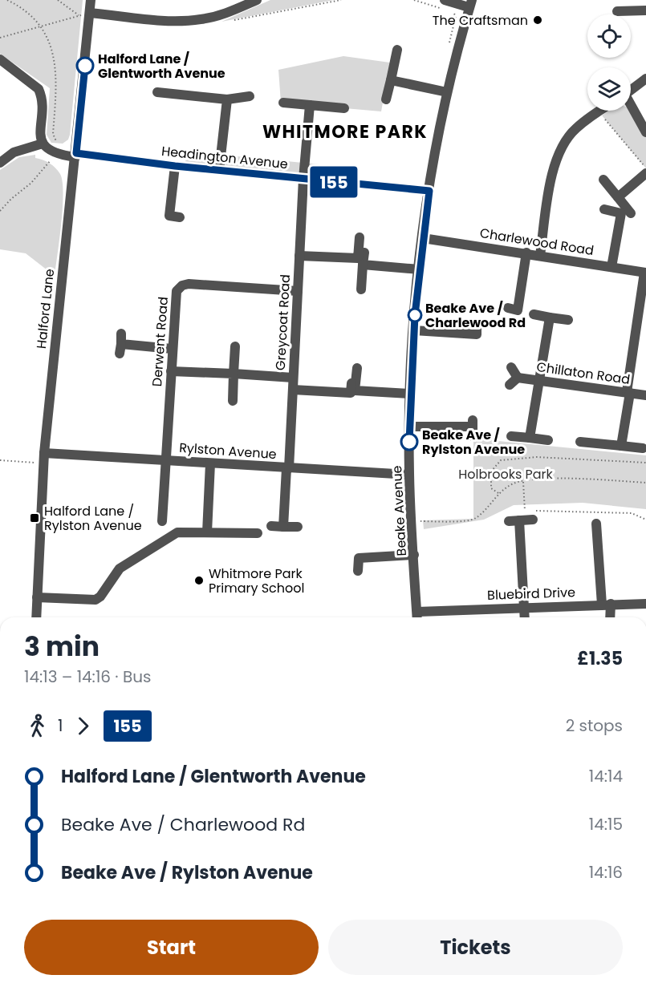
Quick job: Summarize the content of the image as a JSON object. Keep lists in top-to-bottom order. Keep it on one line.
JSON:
{"streets":{"street":["Headington Avenue","Charlewood Road","Halford Lane","Greycoat Road","Derwent Road","Chillaton Road","Rylston Avenue","Beake Avenue","Bluebird Drive"]},"crossings":[["Headington Avenue","Halford Lane"],["Headington Avenue","Greycoat Road"],["Headington Avenue","Beake Avenue"],["Charlewood Road","Beake Avenue"],["Halford Lane","Rylston Avenue"],["Greycoat Road","Derwent Road"],["Greycoat Road","Rylston Avenue"],["Derwent Road","Rylston Avenue"],["Rylston Avenue","Beake Avenue"],["Beake Avenue","Bluebird Drive"]],"districts":["WHITMORE PARK"],"parks":["Holbrooks Park"],"places":{"other":["The Craftsman","Halford Lane / Glentworth Avenue","Beake Ave / Charlewood Rd","Beake Ave / Rylston Avenue","Whitmore Park Primary School"],"transit":["Halford Lane / Rylston Avenue"]},"lines":["bus line 155"],"page":{"on_map":"155","heading":["3 min","14:13 – 14:16 · Bus","£1.35"],"legs":["1","155","2 stops"],"list":[{"name":"Halford Lane / Glentworth Avenue","value":"14:14"},{"name":"Beake Ave / Charlewood Rd","value":"14:15"},{"name":"Beake Ave / Rylston Avenue","value":"14:16"}],"buttons":["Start","Tickets"]}}
